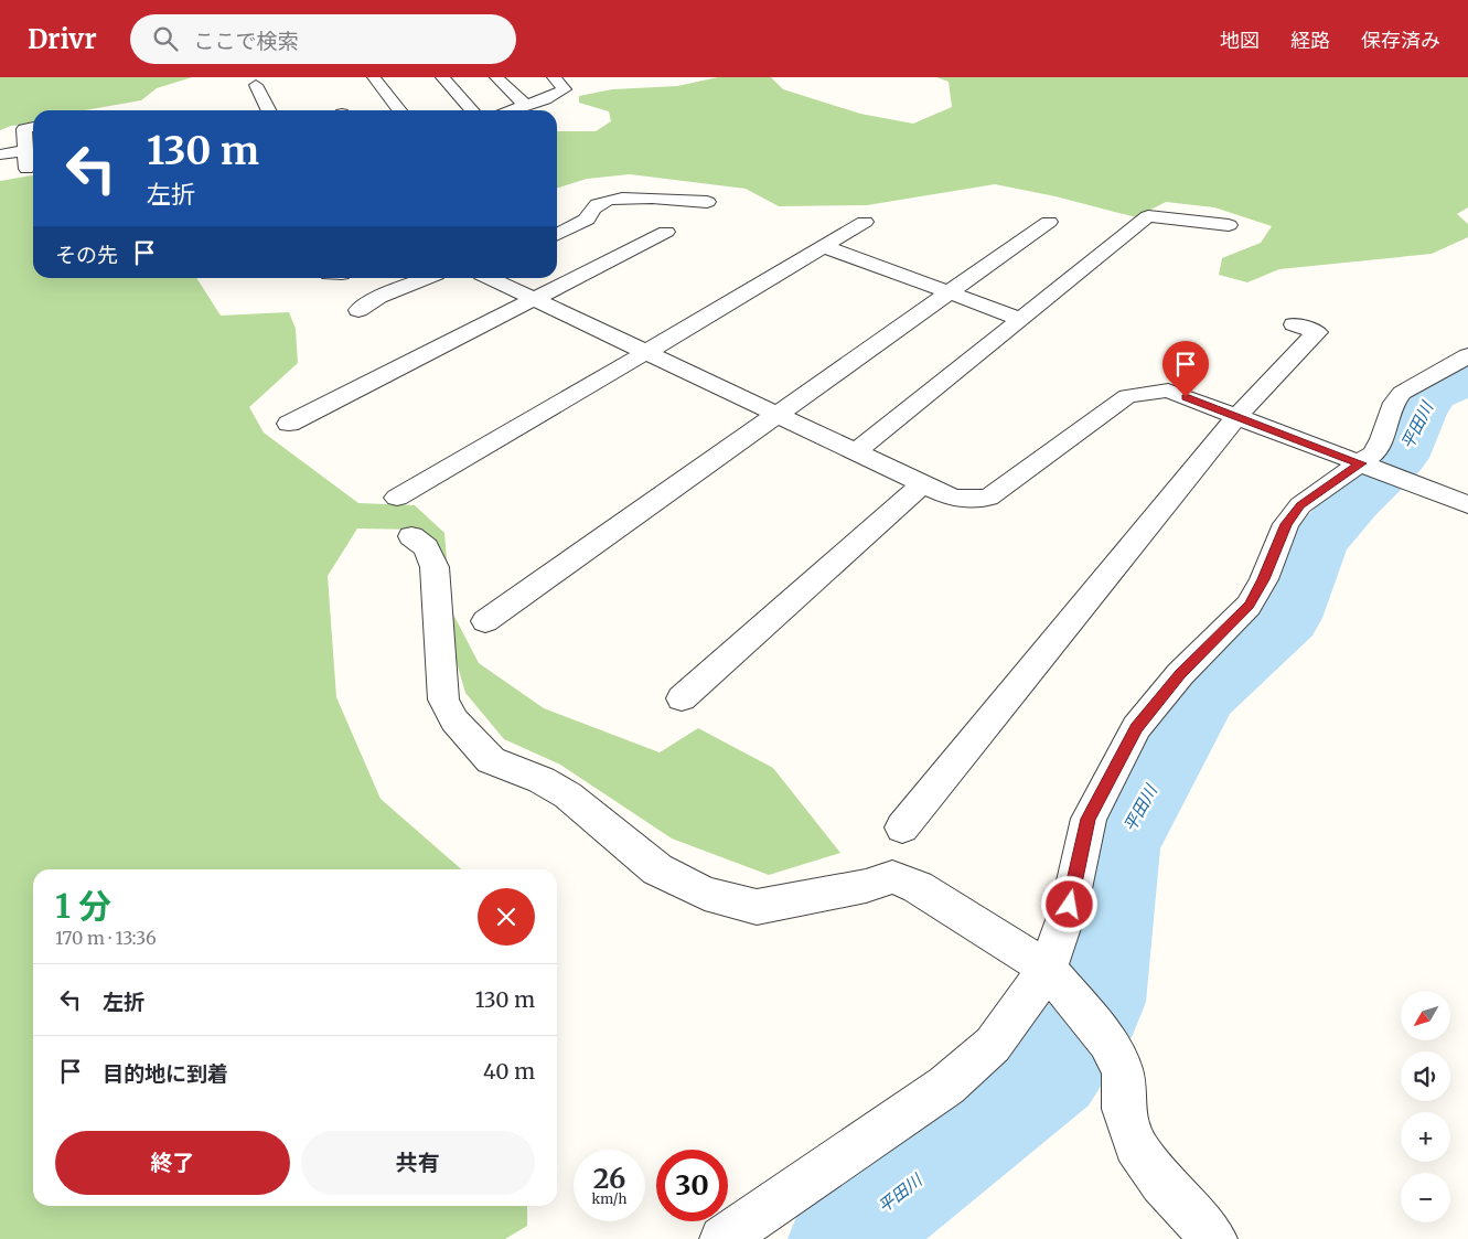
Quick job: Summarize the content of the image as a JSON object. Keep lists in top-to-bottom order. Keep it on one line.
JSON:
{"water":["平田川"],"north":"bottom left","page":{"header":"Drivr","search":"ここで検索","nav":["地図","経路","保存済み"],"turn":["130 m","左折"],"then":"その先","heading":["1 分","170 m · 13:36"],"list":[{"name":"左折","value":"130 m"},{"name":"目的地に到着","value":"40 m"}],"map_buttons":["+","−"],"buttons":["終了","共有"],"speed":"26 km/h","limit":"30"}}
